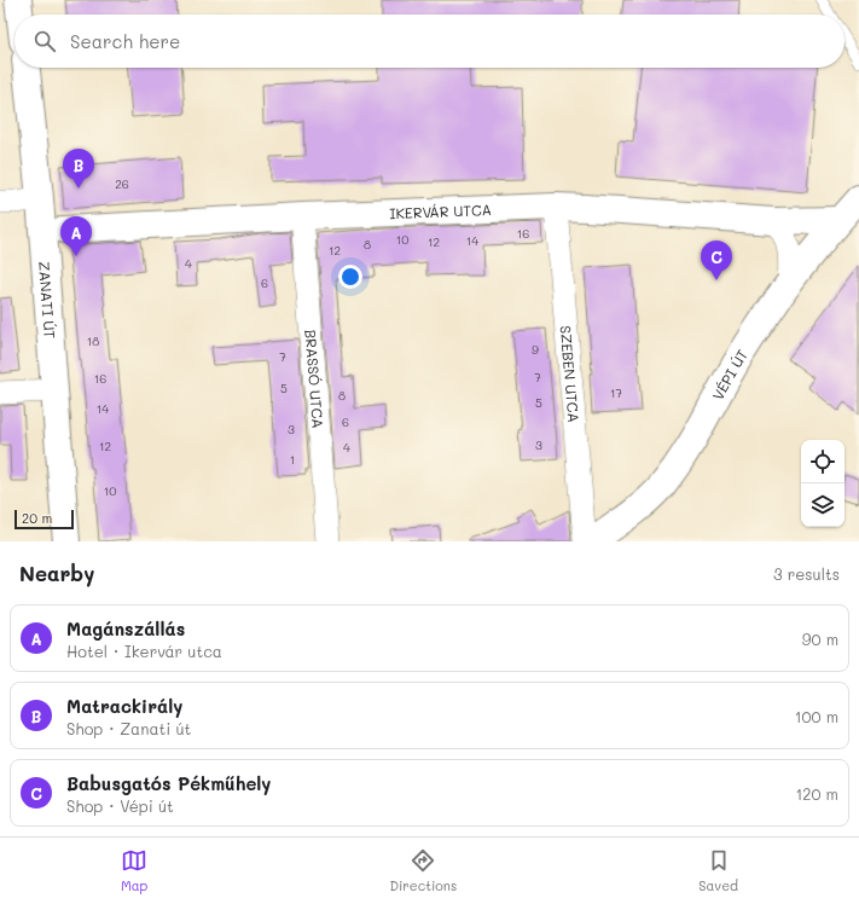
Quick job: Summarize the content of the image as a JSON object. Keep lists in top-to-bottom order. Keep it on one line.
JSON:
{"streets":{"street":["IKERVÁR UTCA","ZANATI ÚT","SZEBEN UTCA","VÉPI ÚT","BRASSÓ UTCA"]},"crossings":[["IKERVÁR UTCA","ZANATI ÚT"],["IKERVÁR UTCA","SZEBEN UTCA"],["IKERVÁR UTCA","VÉPI ÚT"],["IKERVÁR UTCA","BRASSÓ UTCA"]],"house_numbers":["26","16","10","14","12","8","12","4","6","18","9","7","7","16","5","17","8","5","14","6","3","3","12","4","1","10"],"scale_bar":"20 m","page":{"search":"Search here","pins":["B","A","C"],"scale":"20 m","heading":["Nearby","3 results"],"list":[{"mark":"A","name":"Magánszállás","note":"Hotel · Ikervár utca","value":"90 m"},{"mark":"B","name":"Matrackirály","note":"Shop · Zanati út","value":"100 m"},{"mark":"C","name":"Babusgatós Pékműhely","note":"Shop · Vépi út","value":"120 m"}],"nav":["Map","Directions","Saved"]}}
